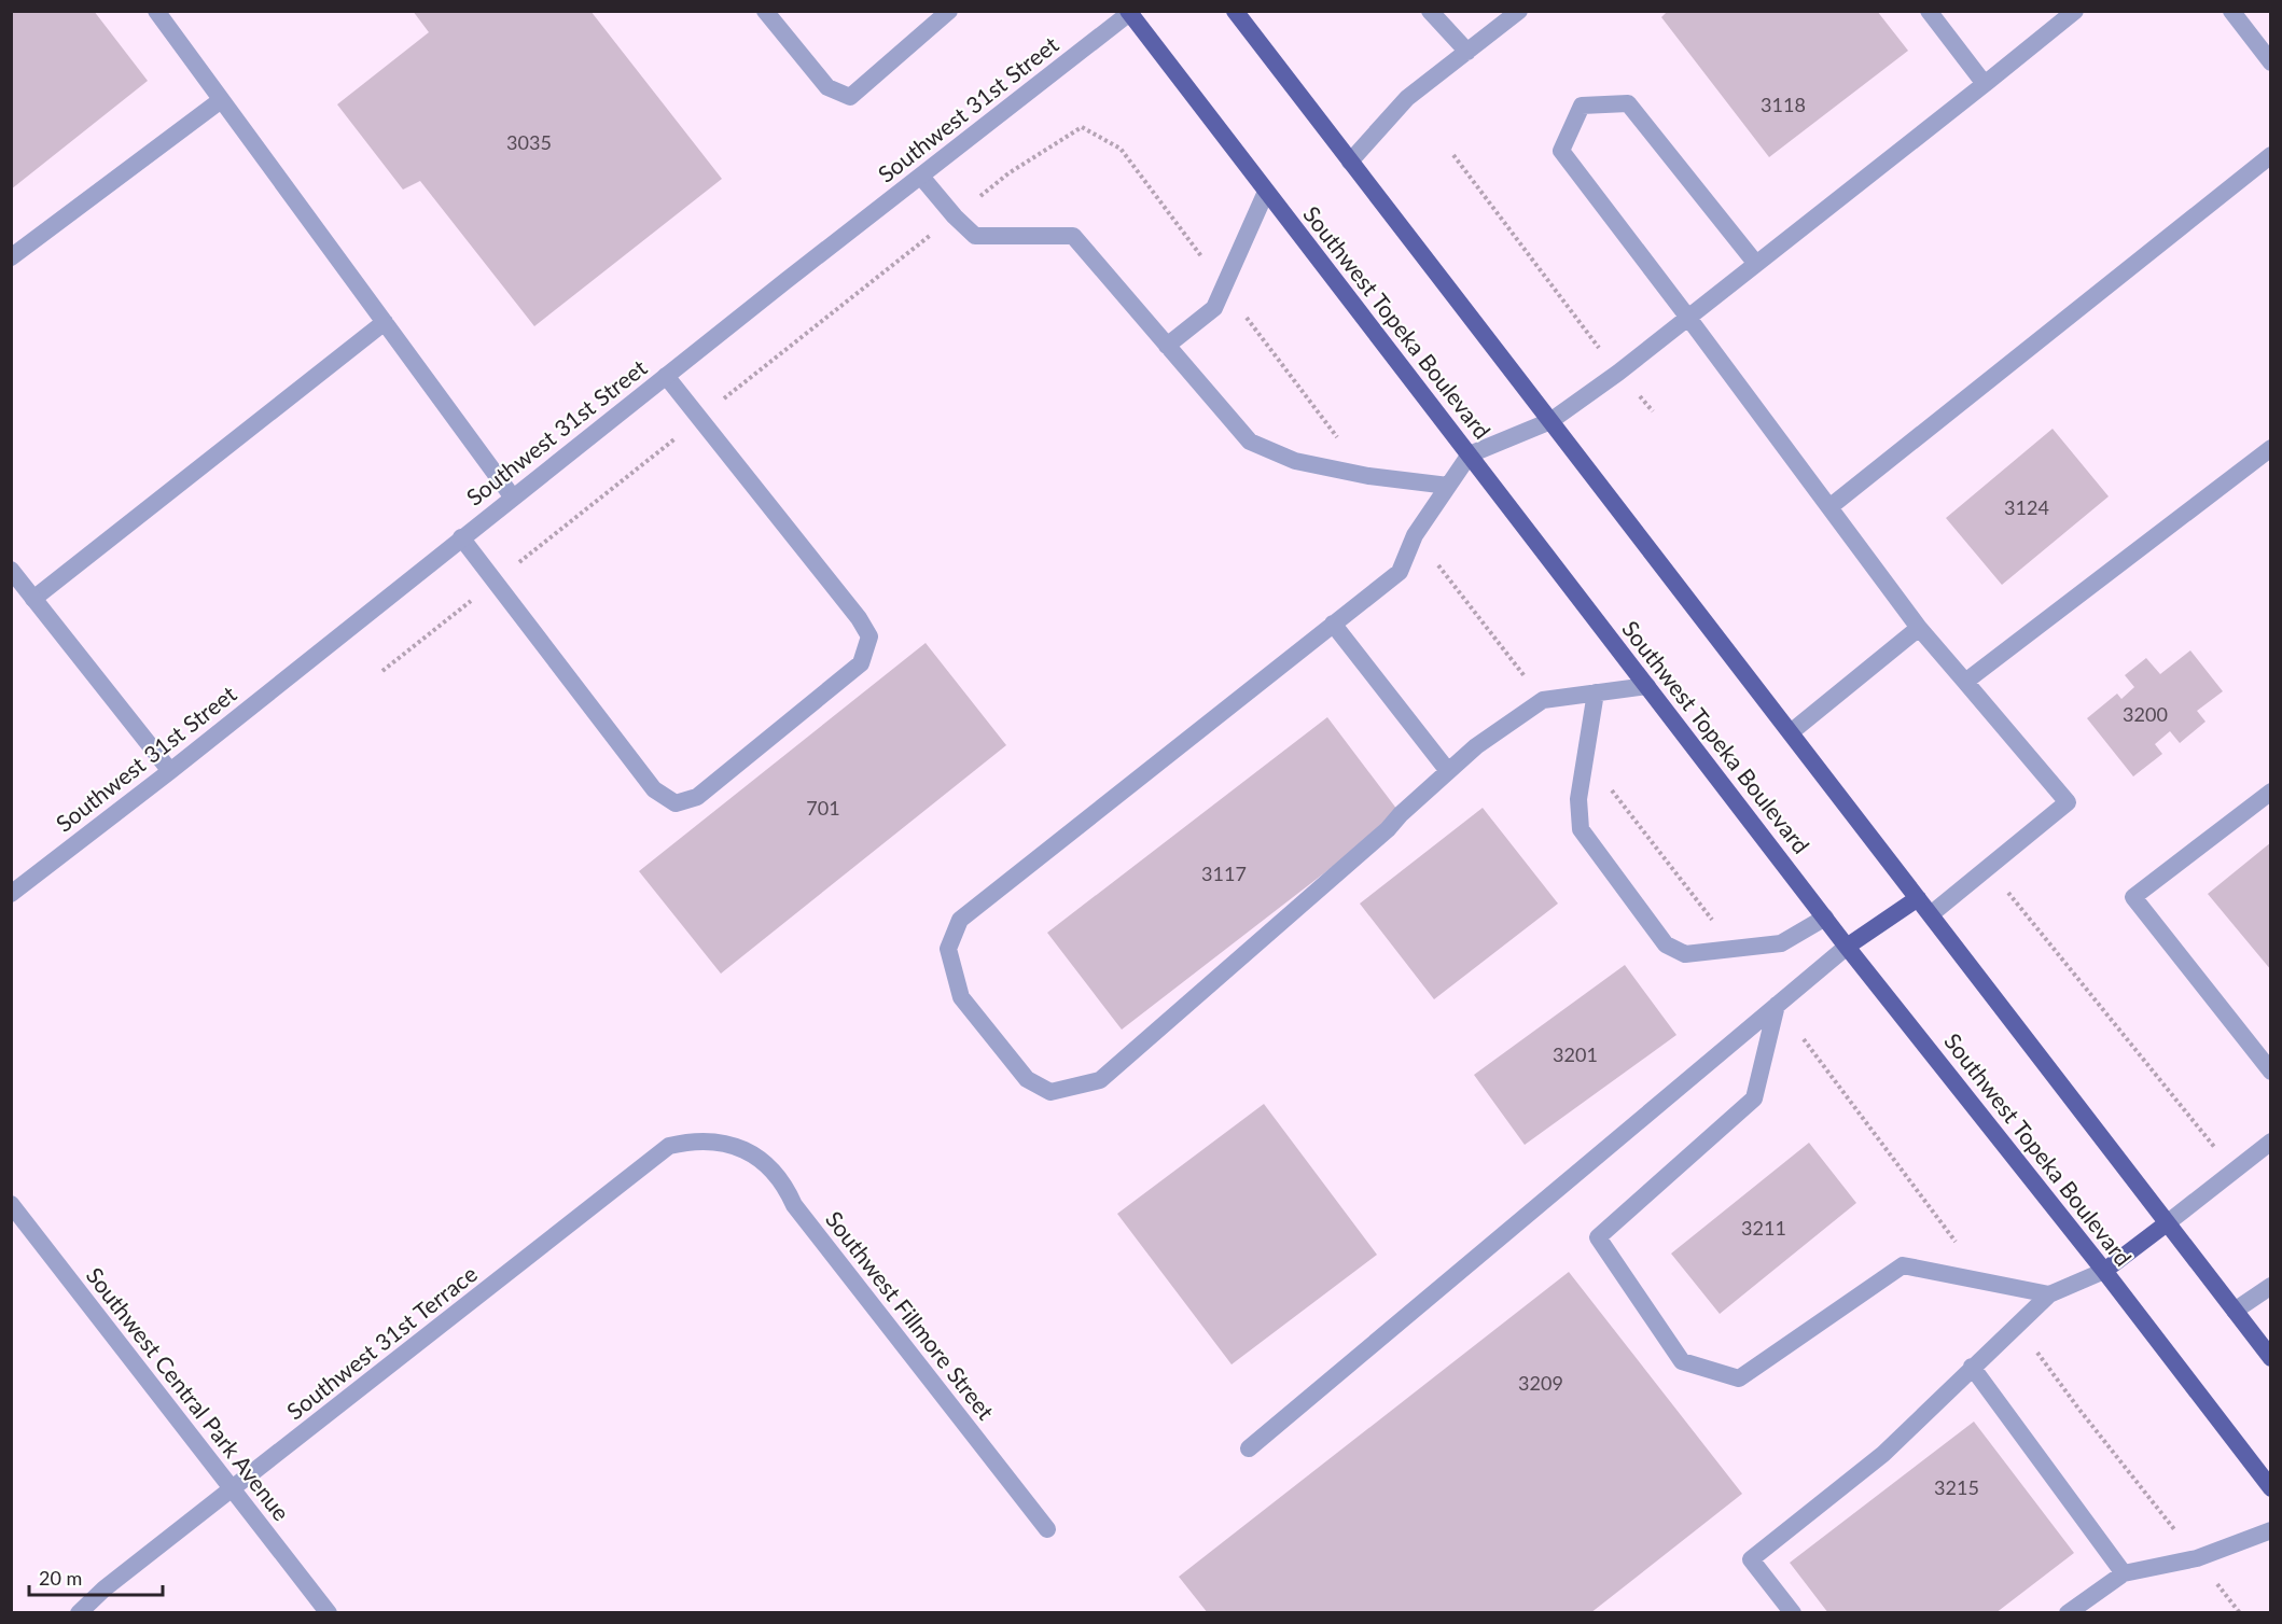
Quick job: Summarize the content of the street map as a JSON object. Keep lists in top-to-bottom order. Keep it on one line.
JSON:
{"streets":{"main road":["Southwest Topeka Boulevard"],"street":["Southwest 31st Street","Southwest Fillmore Street","Southwest 31st Terrace","Southwest Central Park Avenue"]},"crossings":[["Southwest 31st Street","Southwest Topeka Boulevard"],["Southwest Fillmore Street","Southwest 31st Terrace"],["Southwest 31st Terrace","Southwest Central Park Avenue"]],"house_numbers":["3118","3035","3124","3200","701","3117","3201","3211","3209","3215"],"scale_bar":"20 m"}
